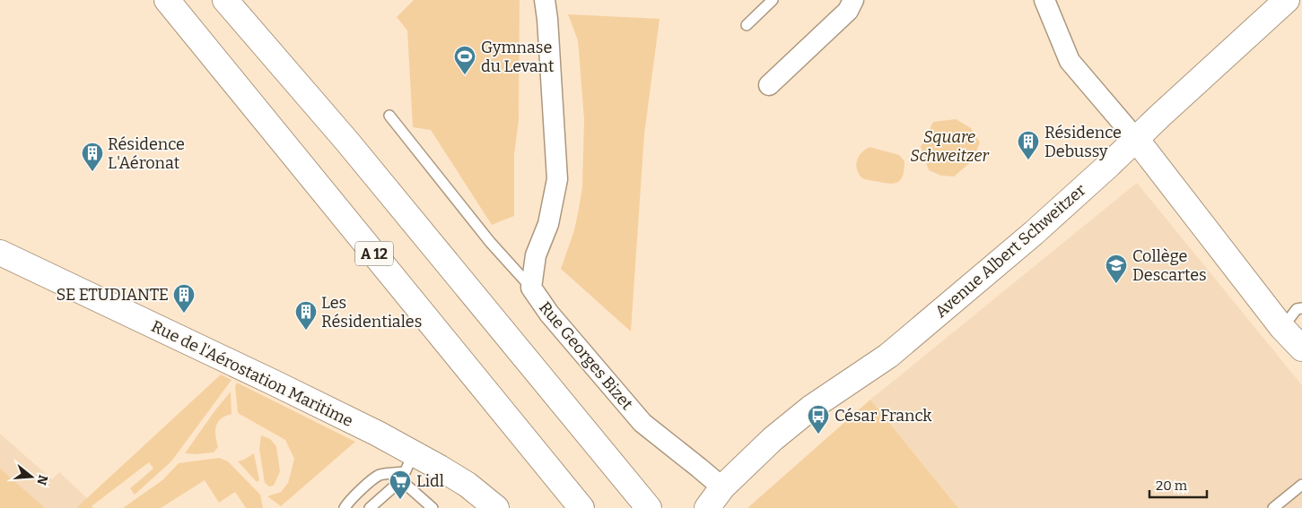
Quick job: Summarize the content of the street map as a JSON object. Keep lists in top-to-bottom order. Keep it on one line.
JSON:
{"streets":{"main road":["Avenue Albert Schweitzer","A 12","Rue de l'Aérostation Maritime"],"street":["Rue Georges Bizet"]},"crossings":[["Avenue Albert Schweitzer","Rue Georges Bizet"]],"parks":["Square Schweitzer"],"places":{"sports":["Gymnase du Levant"],"building":["Résidence Debussy","Résidence L'Aéronat","SE ETUDIANTE","Les Résidentiales"],"school or university":["Collège Descartes"],"bus stop":["César Franck"],"supermarket":["Lidl"]},"scale_bar":"20 m","north":"right"}
